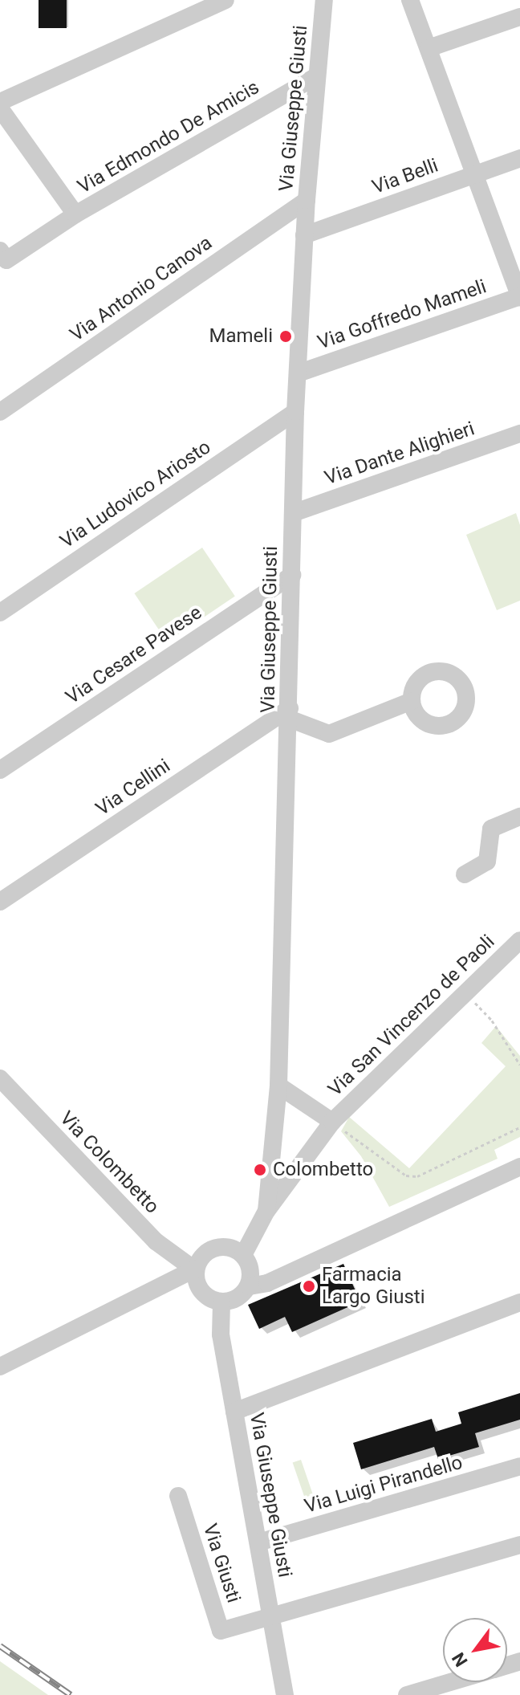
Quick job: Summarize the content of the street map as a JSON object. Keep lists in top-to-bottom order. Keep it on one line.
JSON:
{"streets":{"street":["Via Giuseppe Giusti","Via Edmondo De Amicis","Via Belli","Via Antonio Canova","Via Goffredo Mameli","Via Dante Alighieri","Via Ludovico Ariosto","Via Cesare Pavese","Via Cellini","Via San Vincenzo de Paoli","Via Colombetto","Via Luigi Pirandello","Via Giusti"]},"crossings":[["Via Giuseppe Giusti","Via Edmondo De Amicis"],["Via Giuseppe Giusti","Via Belli"],["Via Giuseppe Giusti","Via Antonio Canova"],["Via Giuseppe Giusti","Via Goffredo Mameli"],["Via Giuseppe Giusti","Via Dante Alighieri"],["Via Giuseppe Giusti","Via Ludovico Ariosto"],["Via Giuseppe Giusti","Via Cesare Pavese"],["Via Giuseppe Giusti","Via Cellini"],["Via Giuseppe Giusti","Via San Vincenzo de Paoli"],["Via Giuseppe Giusti","Via Colombetto"],["Via Giuseppe Giusti","Via Luigi Pirandello"],["Via Giuseppe Giusti","Via Giusti"]],"places":["Mameli","Colombetto","Farmacia Largo Giusti"],"north":"bottom left"}
